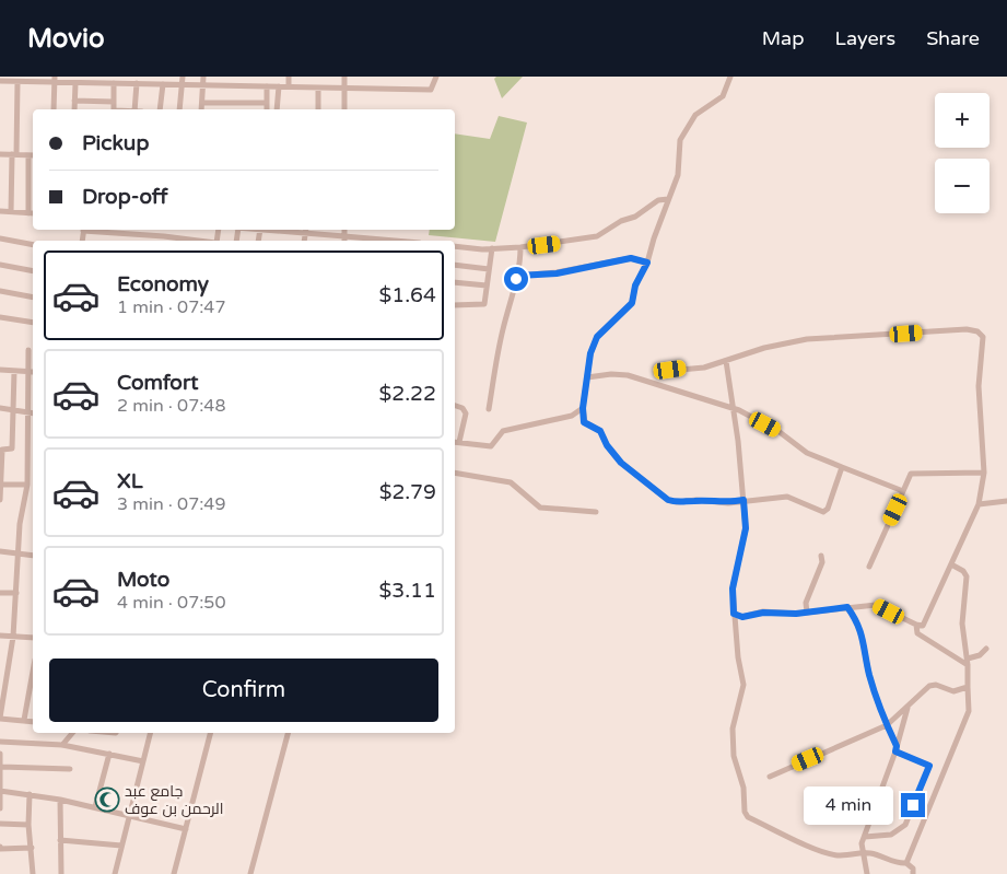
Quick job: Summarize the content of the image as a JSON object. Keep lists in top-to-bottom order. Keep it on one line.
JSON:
{"places":{"mosque":["جامع عبد الرحمن بن عوف"]},"page":{"header":"Movio","nav":["Map","Layers","Share"],"map_buttons":["+","−"],"banner":["Pickup","Drop-off"],"list":[{"name":"Economy","note":"1 min · 07:47","value":"$1.64"},{"name":"Comfort","note":"2 min · 07:48","value":"$2.22"},{"name":"XL","note":"3 min · 07:49","value":"$2.79"},{"name":"Moto","note":"4 min · 07:50","value":"$3.11"}],"buttons":"Confirm","bubble":"4 min"}}
